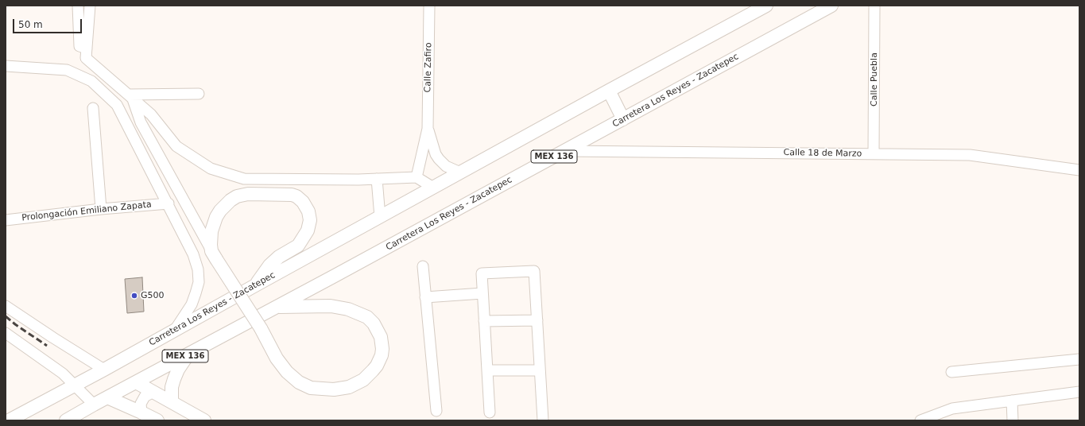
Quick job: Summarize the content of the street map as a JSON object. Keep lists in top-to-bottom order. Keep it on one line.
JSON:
{"streets":{"main road":["Carretera Los Reyes - Zacatepec","MEX 136"],"street":["Calle Zafiro","Calle Puebla","Calle 18 de Marzo","Prolongación Emiliano Zapata"]},"crossings":[["Calle Zafiro","Carretera Los Reyes - Zacatepec"],["Calle Puebla","Calle 18 de Marzo"],["Carretera Los Reyes - Zacatepec","Calle 18 de Marzo"]],"places":["G500"],"scale_bar":"50 m"}
